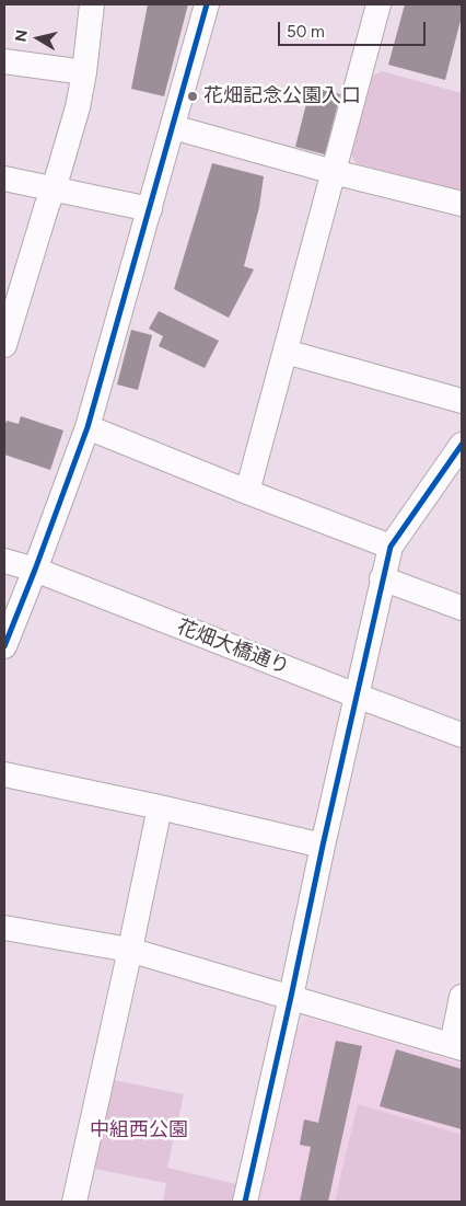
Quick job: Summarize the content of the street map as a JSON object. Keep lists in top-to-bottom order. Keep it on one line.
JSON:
{"streets":{"street":["花畑大橋通り"]},"parks":["中組西公園"],"places":["花畑記念公園入口"],"scale_bar":"50 m","north":"left"}
